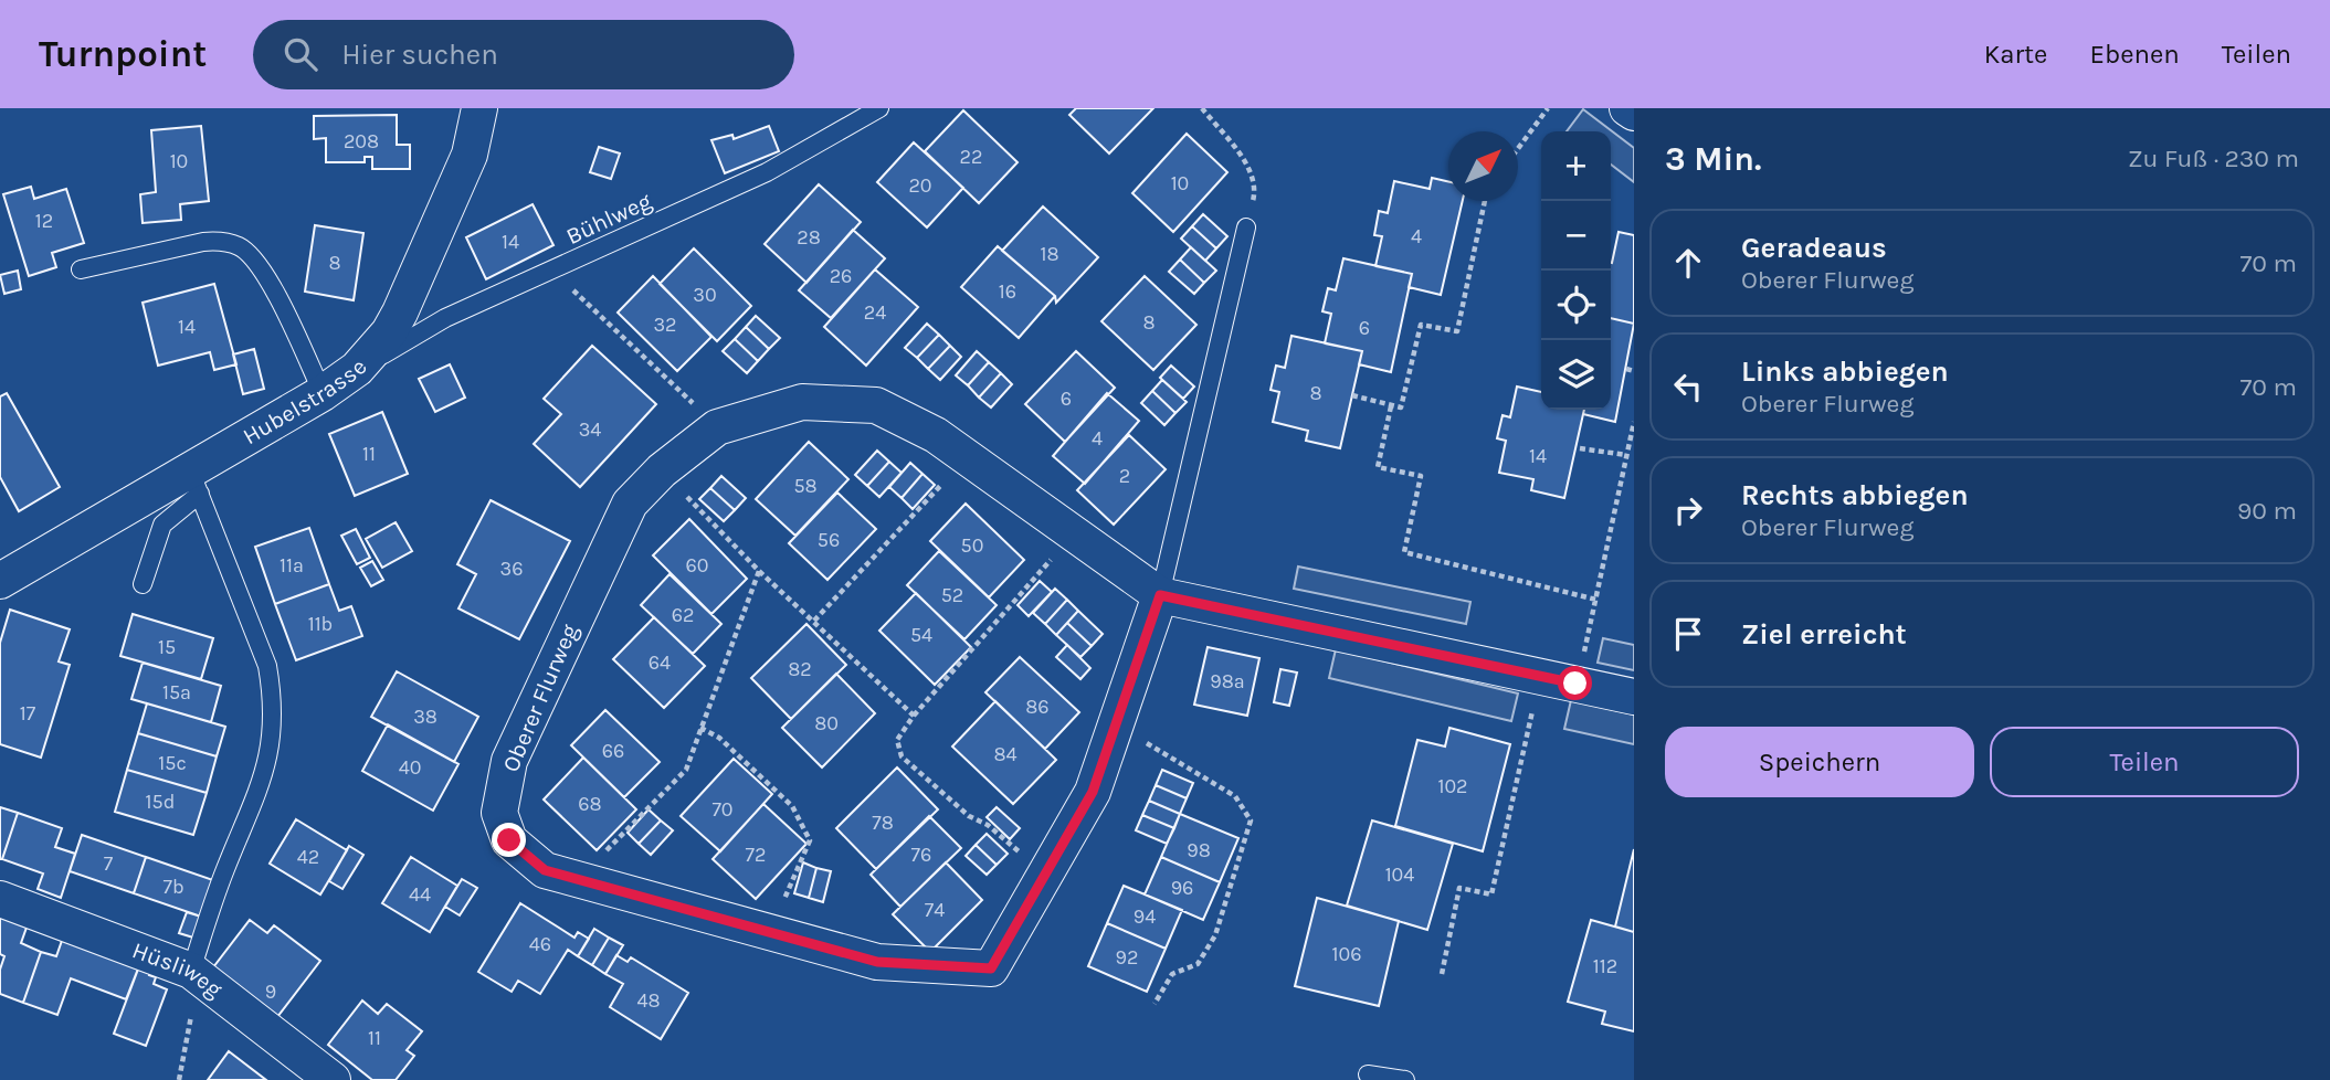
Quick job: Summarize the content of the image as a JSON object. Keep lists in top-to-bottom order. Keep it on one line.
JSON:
{"streets":{"street":["Hubelstrasse","Oberer Flurweg","Hüsliweg"],"lane":["Bühlweg"]},"crossings":[["Bühlweg","Hubelstrasse"]],"house_numbers":["208","22","10","10","20","12","4","28","14","18","8","26","16","30","24","8","32","14","6","8","6","34","4","11","14","2","58","56","50","11a","60","36","52","62","11b","54","15","64","82","98a","15a","86","17","38","80","66","84","15c","40","102","15d","68","70","78","98","72","76","42","7","104","7b","96","44","74","94","46","106","92","112","9","48","11"],"north":"top right","page":{"header":"Turnpoint","search":"Hier suchen","nav":["Karte","Ebenen","Teilen"],"heading":["3 Min.","Zu Fuß · 230 m"],"map_buttons":["+","−"],"list":[["Geradeaus","Oberer Flurweg","70 m"],["Links abbiegen","Oberer Flurweg","70 m"],["Rechts abbiegen","Oberer Flurweg","90 m"],"Ziel erreicht"],"buttons":["Speichern","Teilen"]}}
